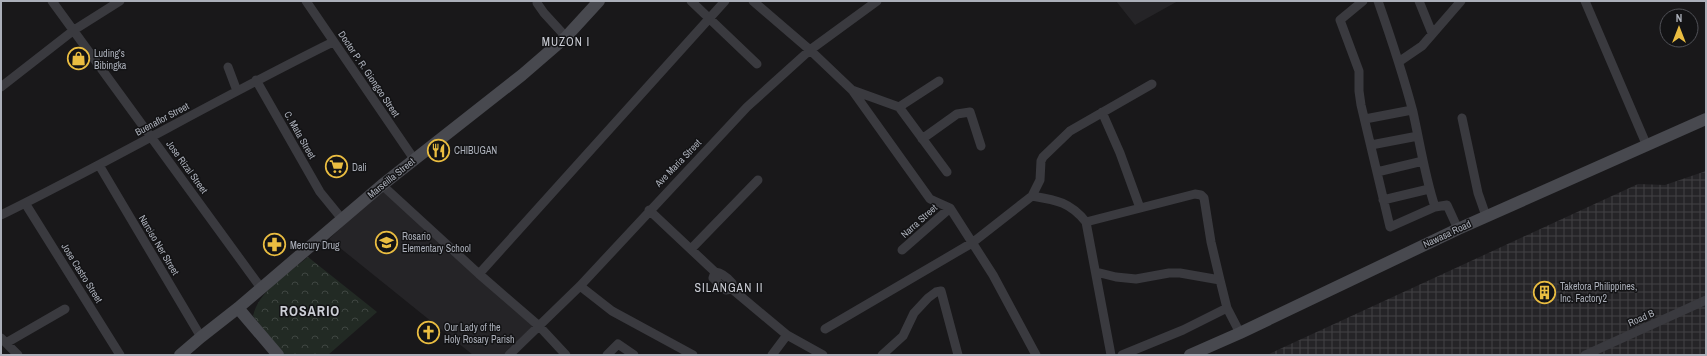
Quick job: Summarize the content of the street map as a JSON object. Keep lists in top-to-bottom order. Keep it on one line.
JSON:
{"streets":{"street":["Doctor P. R. Giongco Street","Buenaflor Street","C. Mata Street","Ave Maria Street","Jose Rizal Street","Marseilla Street","Narra Street","Nawasa Road","Narciso Ner Street","Jose Castro Street","Road B"]},"crossings":[["Doctor P. R. Giongco Street","Buenaflor Street"],["Doctor P. R. Giongco Street","Marseilla Street"],["Buenaflor Street","C. Mata Street"],["Buenaflor Street","Jose Rizal Street"],["Buenaflor Street","Narciso Ner Street"],["Buenaflor Street","Jose Castro Street"],["C. Mata Street","Marseilla Street"],["Jose Rizal Street","Marseilla Street"],["Marseilla Street","Narciso Ner Street"]],"districts":["MUZON I","SILANGAN II","ROSARIO"],"places":{"shop":["Luding's Bibingka"],"restaurant":["CHIBUGAN"],"supermarket":["Dali"],"school or university":["Rosario Elementary School"],"pharmacy":["Mercury Drug"],"building":["Taketora Philippines, Inc. Factory2"],"church":["Our Lady of the Holy Rosary Parish"]},"north":"top"}
